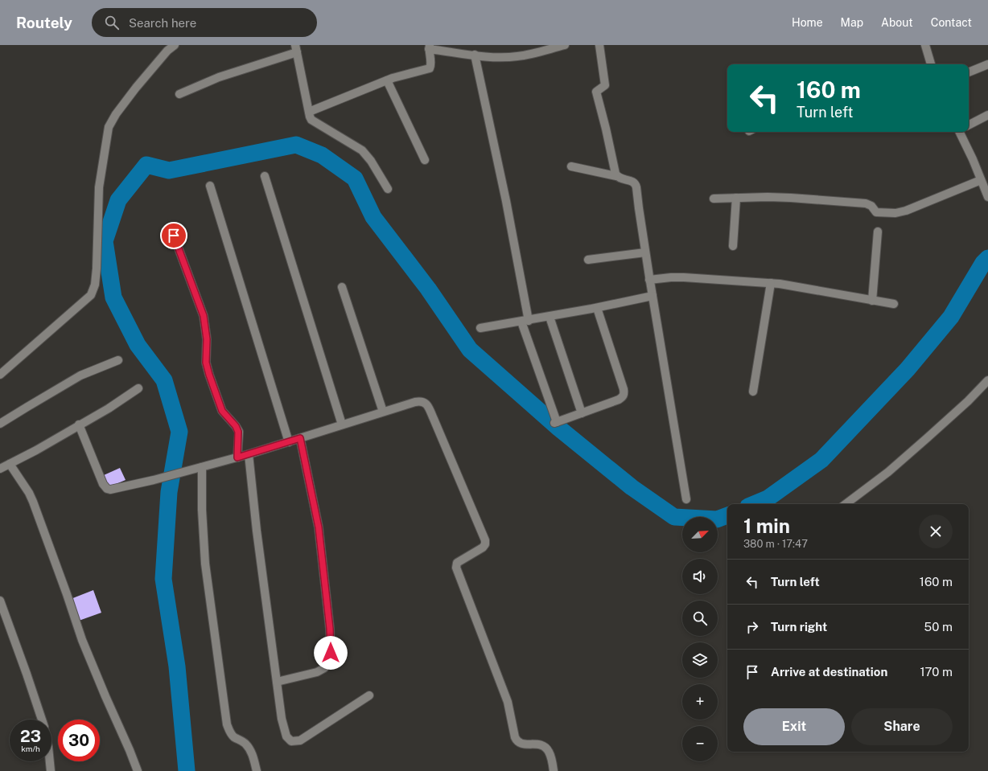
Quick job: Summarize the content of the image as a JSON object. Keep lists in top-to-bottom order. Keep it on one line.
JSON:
{"north":"top right","page":{"header":"Routely","search":"Search here","nav":["Home","Map","About","Contact"],"turn":["160 m","Turn left"],"heading":["1 min","380 m · 17:47"],"map_buttons":["+","−"],"list":[{"name":"Turn left","value":"160 m"},{"name":"Turn right","value":"50 m"},{"name":"Arrive at destination","value":"170 m"}],"buttons":["Exit","Share"],"speed":"23 km/h","limit":"30"}}
